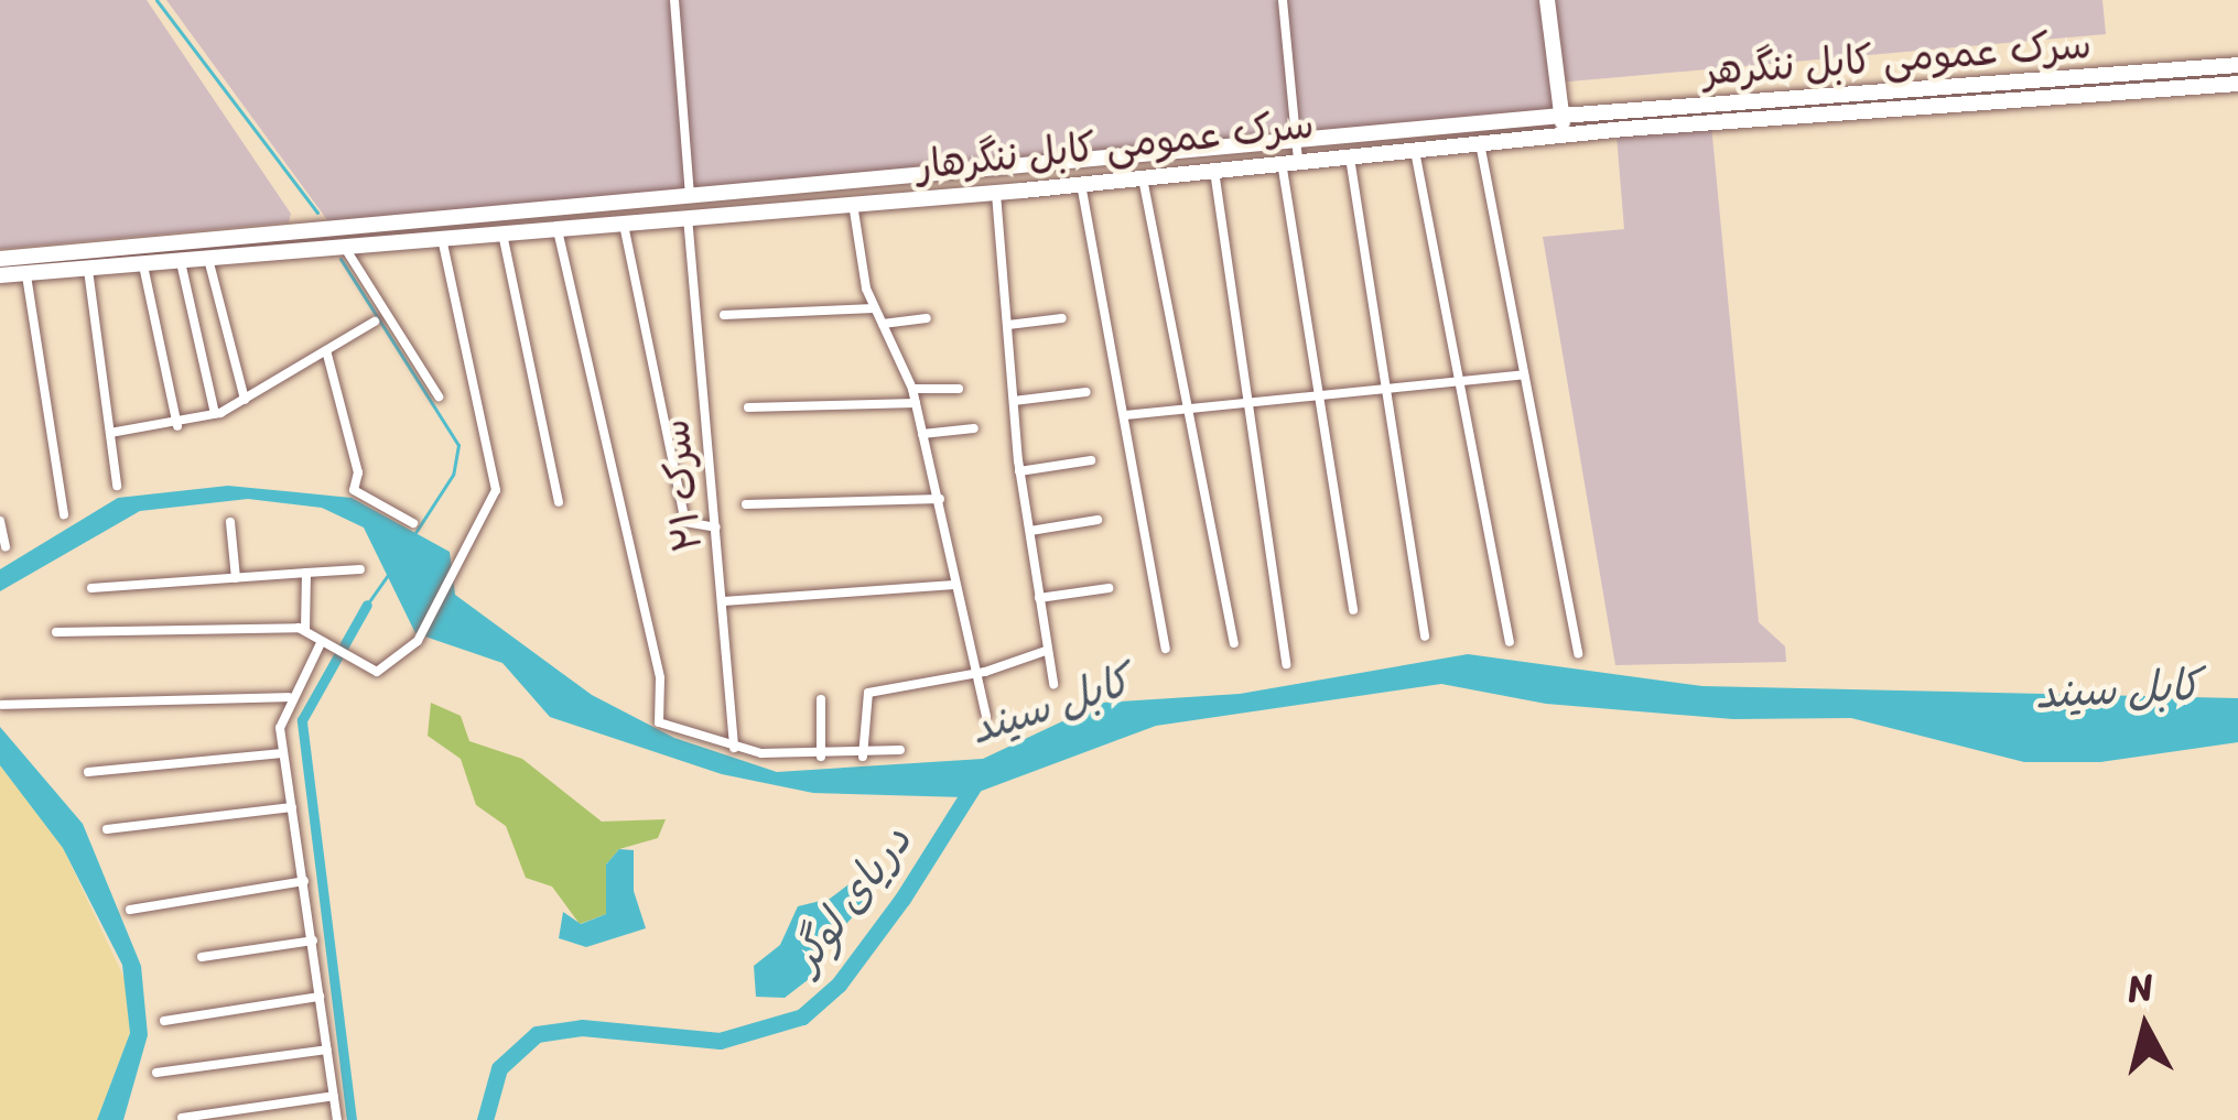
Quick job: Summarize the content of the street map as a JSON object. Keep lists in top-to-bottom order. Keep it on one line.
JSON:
{"streets":{"highway":["سرک عمومی کابل ننگرهر","سرک عمومی کابل ننگرهار"],"street":["سرک ۲۱"]},"crossings":[["سرک عمومی کابل ننگرهر","سرک عمومی کابل ننگرهار"],["سرک عمومی کابل ننگرهار","سرک ۲۱"]],"water":["کابل سيند","دریای لوگر"],"north":"top"}
